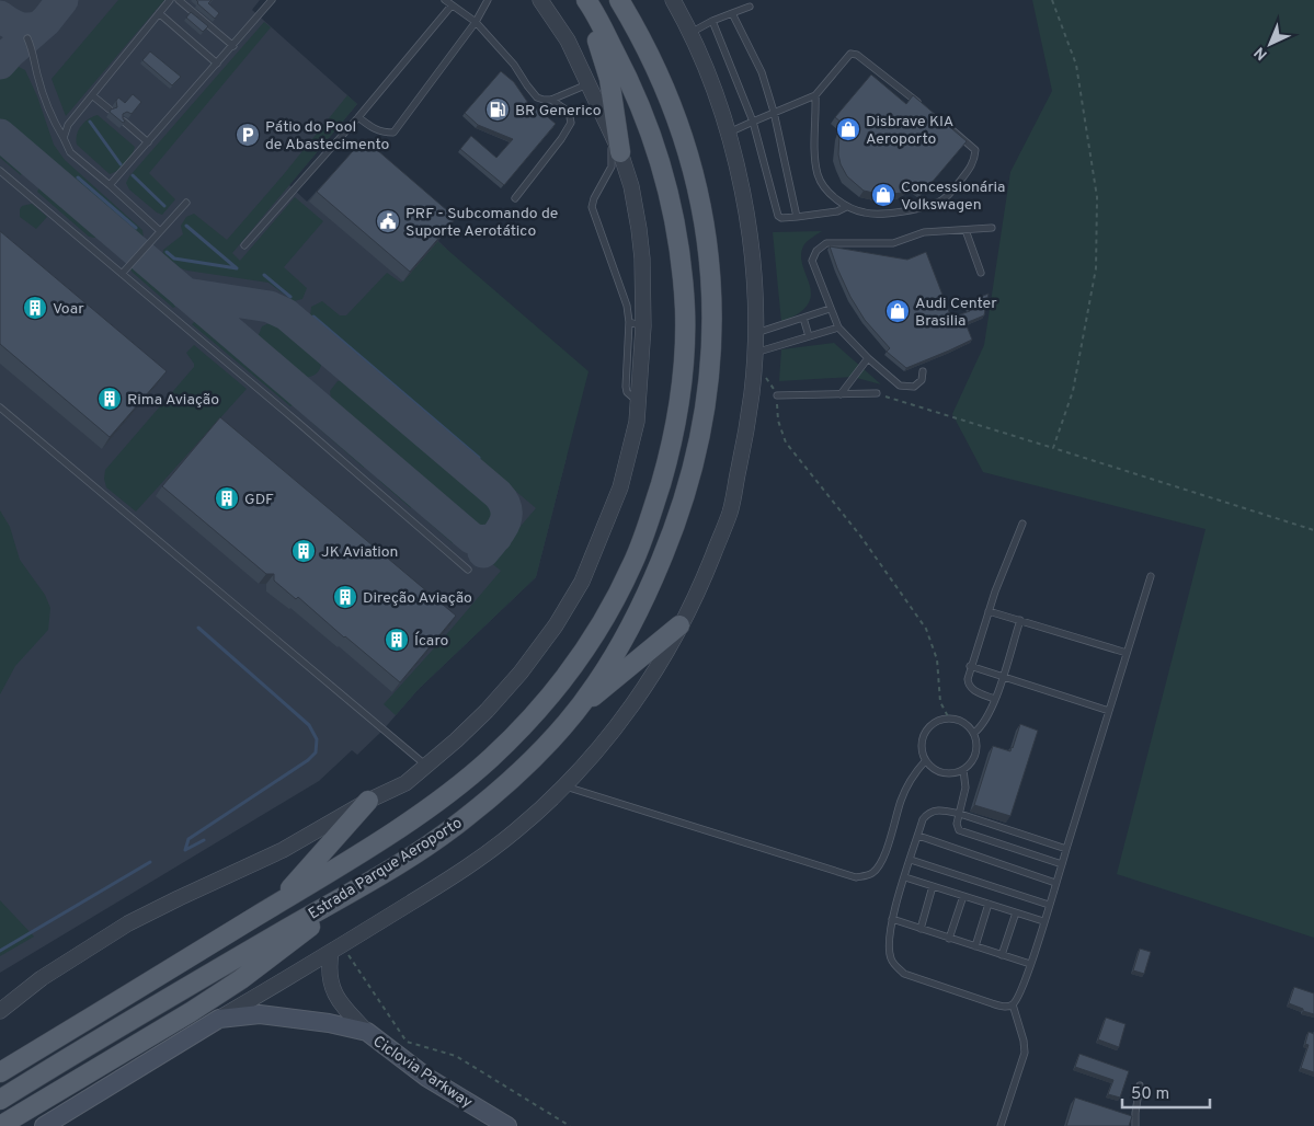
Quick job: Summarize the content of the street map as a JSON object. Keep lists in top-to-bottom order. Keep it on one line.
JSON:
{"streets":{"main road":["Estrada Parque Aeroporto","Ciclovia Parkway"]},"places":{"fuel station":["BR Generico"],"shop":["Disbrave KIA Aeroporto","Concessionária Volkswagen","Audi Center Brasilia"],"parking":["Pátio do Pool de Abastecimento"],"public building":["PRF - Subcomando de Suporte Aerotático"],"building":["Voar","Rima Aviação","GDF","JK Aviation","Direção Aviação","Ícaro"]},"scale_bar":"50 m","north":"bottom left"}
